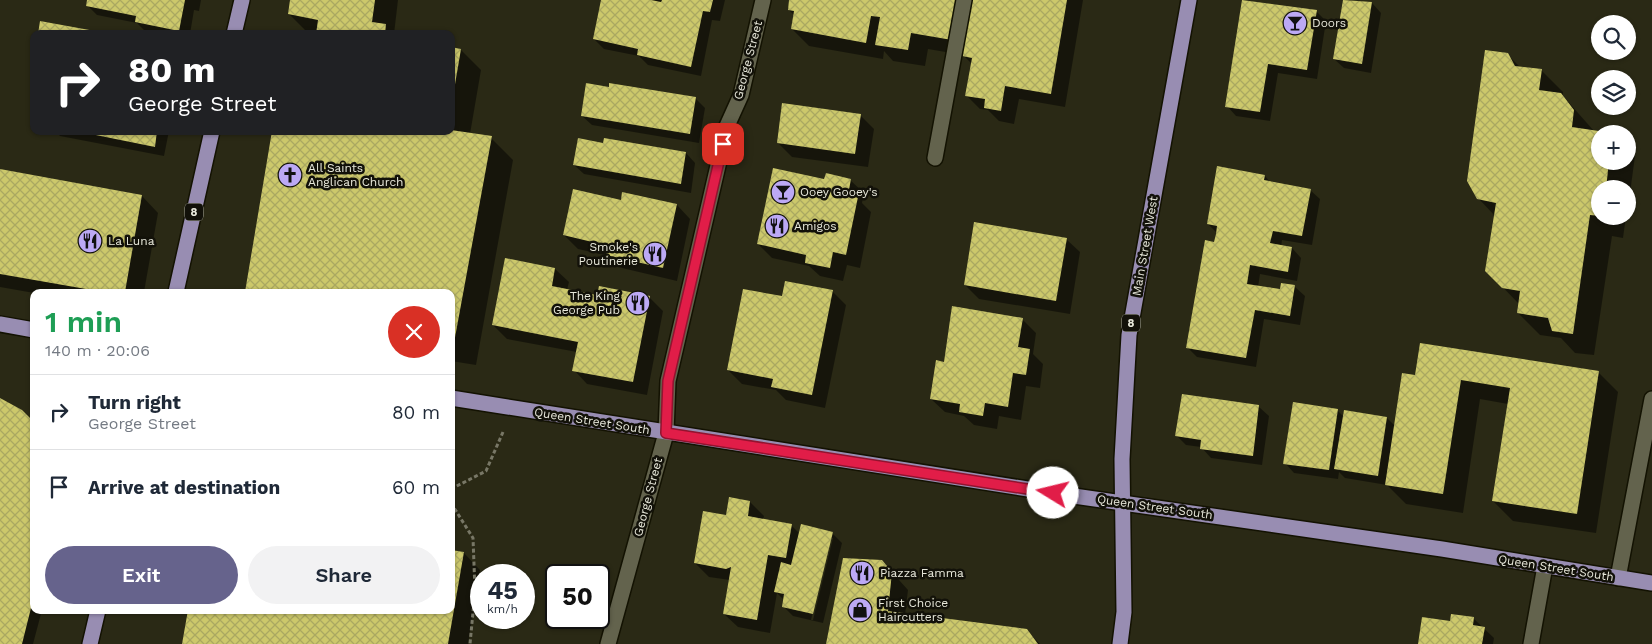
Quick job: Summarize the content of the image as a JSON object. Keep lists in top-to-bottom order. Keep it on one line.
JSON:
{"streets":{"main road":["8","Main Street West","Queen Street South"],"street":["George Street"]},"crossings":[["George Street","Queen Street South"],["Main Street West","Queen Street South"]],"places":{"bar":["Doors","Ooey Gooey's"],"church":["All Saints Anglican Church"],"restaurant":["Amigos","La Luna","Smoke's Poutinerie","The King George Pub","Piazza Famma"],"shop":["First Choice Haircutters"]},"page":{"map_buttons":["+","−"],"turn":["80 m","George Street"],"heading":["1 min","140 m · 20:06"],"list":[{"name":"Turn right","note":"George Street","value":"80 m"},{"name":"Arrive at destination","value":"60 m"}],"buttons":["Exit","Share"],"speed":"45 km/h","limit":"50"}}
